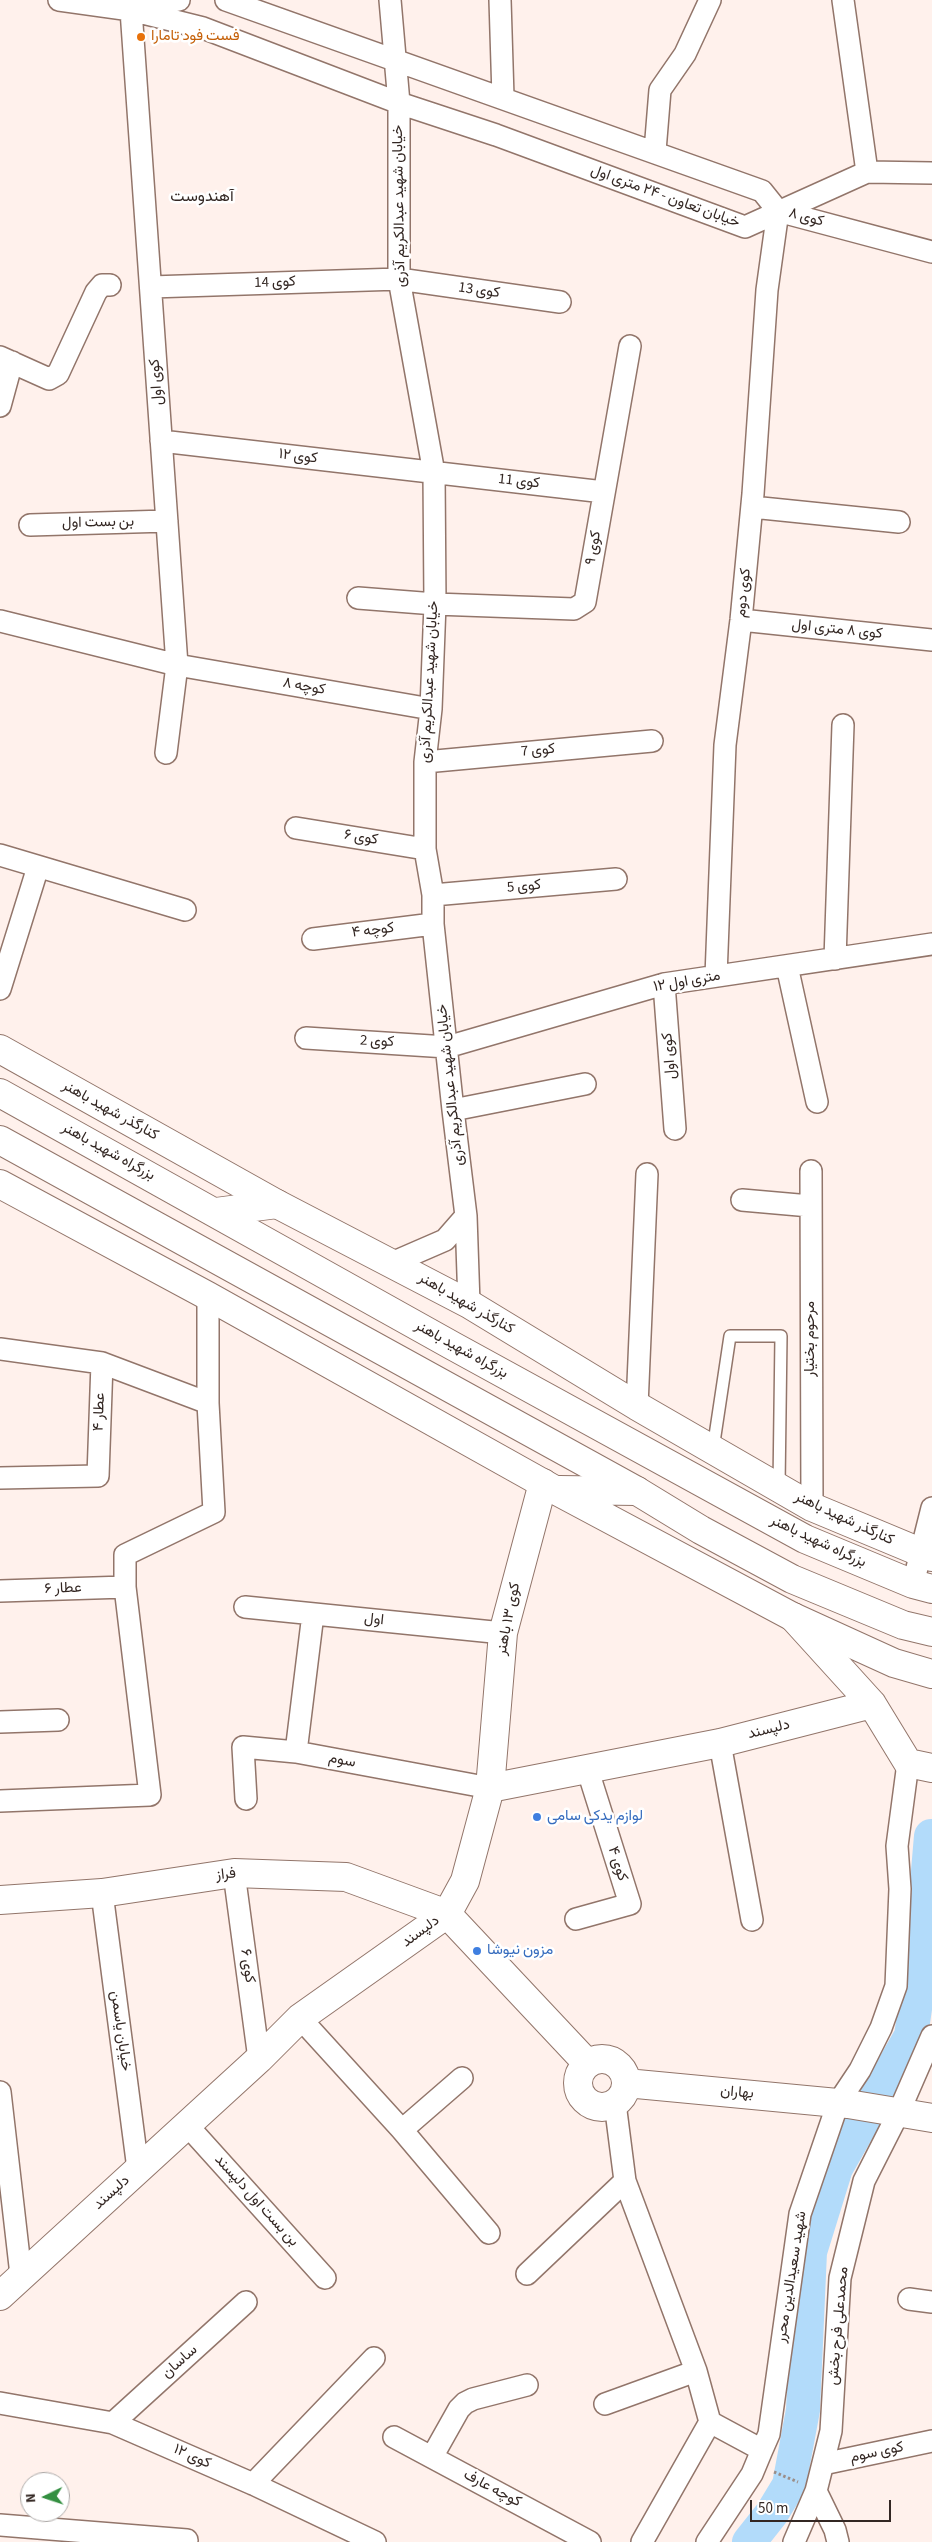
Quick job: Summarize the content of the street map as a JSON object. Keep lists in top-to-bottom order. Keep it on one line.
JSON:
{"streets":{"main road":["کنارگذر شهید باهنر","بزرگراه شهید باهنر","کوی ۱۳ باهنر","دلپسند","فراز","بهاران"],"street":["خیابان تعاون - ۲۴ متری اول","خیابان شهید عبدالکریم آذری","کوی ۸","کوی 14","کوی 13","کوی اول","کوی ۱۲","کوی 11","بن بست اول","کوی ۹","کوی دوم","کوی ۸ متری اول","کوچه ۸","کوی 7","کوی ۶","کوی 5","کوچه ۴","۱۲ متری اول","کوی 2","مرحوم بختیار","عطار ۴","عطار ۶","اول","سوم","کوی ۴","خیابان یاسمن","بن بست اول دلپسند","شهید سعیدالدین محرر","محمدعلی فرح بخش","ساسان","کوی سوم","کوچه عارف"]},"crossings":[["خیابان تعاون - ۲۴ متری اول","خیابان شهید عبدالکریم آذری"],["خیابان تعاون - ۲۴ متری اول","کوی ۸"],["خیابان تعاون - ۲۴ متری اول","کوی اول"],["خیابان تعاون - ۲۴ متری اول","کوی دوم"],["خیابان شهید عبدالکریم آذری","کوی 14"],["خیابان شهید عبدالکریم آذری","کوی 13"],["خیابان شهید عبدالکریم آذری","کوی ۱۲"],["خیابان شهید عبدالکریم آذری","کوی 11"],["خیابان شهید عبدالکریم آذری","کوی ۹"],["خیابان شهید عبدالکریم آذری","کوچه ۸"],["خیابان شهید عبدالکریم آذری","کوی 7"],["خیابان شهید عبدالکریم آذری","کوی ۶"],["خیابان شهید عبدالکریم آذری","کوی 5"],["خیابان شهید عبدالکریم آذری","کوچه ۴"],["خیابان شهید عبدالکریم آذری","۱۲ متری اول"],["خیابان شهید عبدالکریم آذری","کوی 2"],["خیابان شهید عبدالکریم آذری","کنارگذر شهید باهنر"],["کوی ۸","کوی دوم"],["کوی 14","کوی 13"],["کوی 14","کوی اول"],["کوی اول","کوی ۱۲"],["کوی اول","بن بست اول"],["کوی اول","کوچه ۸"],["کوی اول","۱۲ متری اول"],["کوی ۱۲","کوی 11"],["کوی ۱۲","ساسان"],["کوی 11","کوی ۹"],["کوی دوم","کوی ۸ متری اول"],["کوی دوم","۱۲ متری اول"],["کوی ۶","دلپسند"],["کوی ۶","فراز"],["۱۲ متری اول","کوی 2"],["کنارگذر شهید باهنر","مرحوم بختیار"],["کوی ۱۳ باهنر","اول"],["کوی ۱۳ باهنر","دلپسند"],["کوی ۱۳ باهنر","سوم"],["دلپسند","سوم"],["دلپسند","کوی ۴"],["دلپسند","فراز"],["دلپسند","خیابان یاسمن"],["دلپسند","بن بست اول دلپسند"],["فراز","خیابان یاسمن"],["بهاران","شهید سعیدالدین محرر"],["بهاران","محمدعلی فرح بخش"],["محمدعلی فرح بخش","کوی سوم"]],"districts":["آهندوست"],"places":["فست فود تامارا","لوازم یدکی سامی","مزون نیوشا"],"scale_bar":"50 m","north":"left"}
